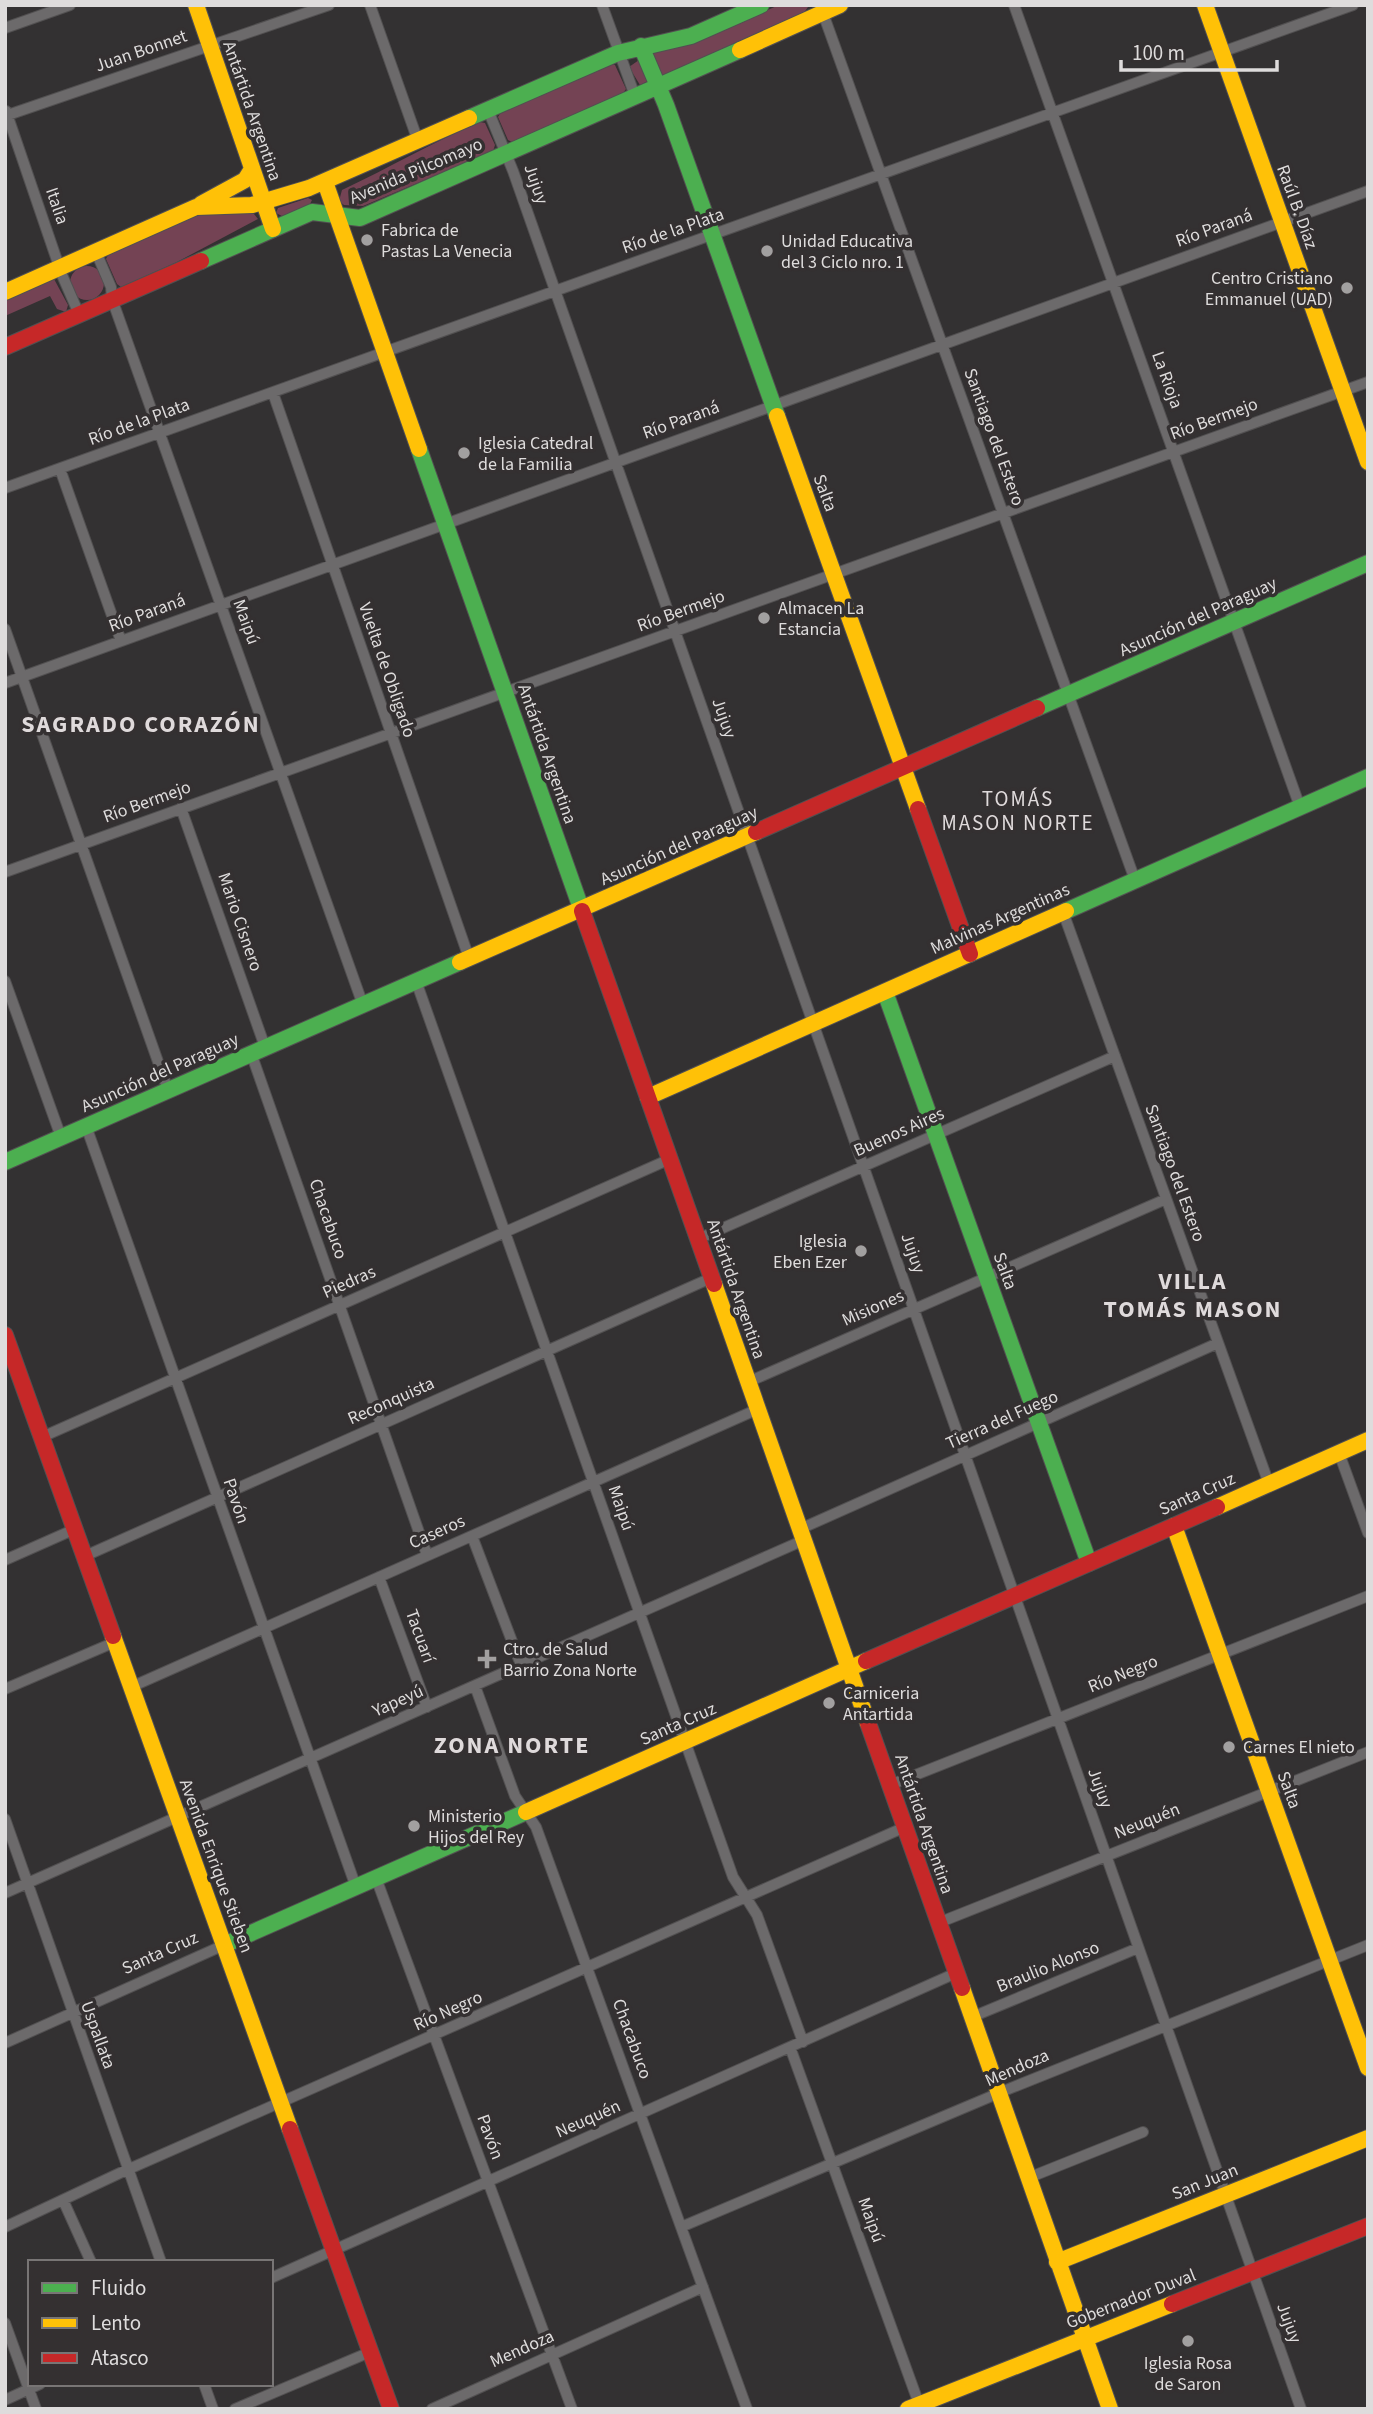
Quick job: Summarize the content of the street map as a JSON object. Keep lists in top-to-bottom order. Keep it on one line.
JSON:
{"streets":{"main road":["Antártida Argentina","Avenida Pilcomayo","Raúl B. Díaz","Salta","Asunción del Paraguay","Malvinas Argentinas","Santa Cruz","Avenida Enrique Stieben","San Juan","Gobernador Duval"],"street":["Juan Bonnet","Jujuy","Italia","Río Paraná","Río de la Plata","La Rioja","Río Bermejo","Santiago del Estero","Maipú","Vuelta de Obligado","Mario Cisnero","Buenos Aires","Chacabuco","Piedras","Misiones","Reconquista","Tierra del Fuego","Pavón","Caseros","Tacuarí","Río Negro","Yapeyú","Neuquén","Braulio Alonso","Uspallata","Mendoza"]},"crossings":[["Juan Bonnet","Antártida Argentina"],["Juan Bonnet","Italia"],["Antártida Argentina","Avenida Pilcomayo"],["Antártida Argentina","Río Paraná"],["Antártida Argentina","Río de la Plata"],["Antártida Argentina","Río Bermejo"],["Antártida Argentina","Asunción del Paraguay"],["Antártida Argentina","Malvinas Argentinas"],["Antártida Argentina","Buenos Aires"],["Antártida Argentina","Piedras"],["Antártida Argentina","Misiones"],["Antártida Argentina","Reconquista"],["Antártida Argentina","Tierra del Fuego"],["Antártida Argentina","Santa Cruz"],["Antártida Argentina","Caseros"],["Antártida Argentina","Río Negro"],["Antártida Argentina","Yapeyú"],["Antártida Argentina","Neuquén"],["Antártida Argentina","Braulio Alonso"],["Antártida Argentina","Mendoza"],["Antártida Argentina","San Juan"],["Antártida Argentina","Gobernador Duval"],["Avenida Pilcomayo","Jujuy"],["Avenida Pilcomayo","Italia"],["Avenida Pilcomayo","Santiago del Estero"],["Avenida Pilcomayo","Salta"],["Avenida Pilcomayo","Maipú"],["Jujuy","Río Paraná"],["Jujuy","Río de la Plata"],["Jujuy","Río Bermejo"],["Jujuy","Asunción del Paraguay"],["Jujuy","Malvinas Argentinas"],["Jujuy","Buenos Aires"],["Jujuy","Misiones"],["Jujuy","Tierra del Fuego"],["Jujuy","Santa Cruz"],["Jujuy","Río Negro"],["Jujuy","Neuquén"],["Jujuy","Braulio Alonso"],["Jujuy","Mendoza"],["Jujuy","San Juan"],["Jujuy","Gobernador Duval"],["Raúl B. Díaz","Río Paraná"],["Raúl B. Díaz","Río de la Plata"],["Raúl B. Díaz","Río Bermejo"],["Río Paraná","La Rioja"],["Río Paraná","Santiago del Estero"],["Río Paraná","Salta"],["Río Paraná","Maipú"],["Río Paraná","Vuelta de Obligado"],["Río de la Plata","La Rioja"],["Río de la Plata","Santiago del Estero"],["Río de la Plata","Salta"],["Río de la Plata","Maipú"],["Río de la Plata","Vuelta de Obligado"],["La Rioja","Río Bermejo"],["La Rioja","Asunción del Paraguay"],["La Rioja","Malvinas Argentinas"],["Río Bermejo","Santiago del Estero"],["Río Bermejo","Salta"],["Río Bermejo","Maipú"],["Río Bermejo","Vuelta de Obligado"],["Río Bermejo","Mario Cisnero"],["Santiago del Estero","Asunción del Paraguay"],["Santiago del Estero","Malvinas Argentinas"],["Santiago del Estero","Buenos Aires"],["Santiago del Estero","Misiones"],["Santiago del Estero","Tierra del Fuego"],["Santiago del Estero","Santa Cruz"],["Salta","Asunción del Paraguay"],["Salta","Malvinas Argentinas"],["Salta","Buenos Aires"],["Salta","Misiones"],["Salta","Tierra del Fuego"],["Salta","Santa Cruz"],["Salta","Río Negro"],["Salta","Neuquén"],["Salta","Mendoza"],["Asunción del Paraguay","Maipú"],["Asunción del Paraguay","Vuelta de Obligado"],["Asunción del Paraguay","Mario Cisnero"],["Asunción del Paraguay","Chacabuco"],["Asunción del Paraguay","Pavón"],["Maipú","Piedras"],["Maipú","Reconquista"],["Maipú","Santa Cruz"],["Maipú","Caseros"],["Maipú","Río Negro"],["Maipú","Yapeyú"],["Maipú","Neuquén"],["Maipú","Mendoza"],["Maipú","Gobernador Duval"],["Mario Cisnero","Chacabuco"],["Chacabuco","Piedras"],["Chacabuco","Reconquista"],["Chacabuco","Santa Cruz"],["Chacabuco","Caseros"],["Chacabuco","Río Negro"],["Chacabuco","Yapeyú"],["Chacabuco","Neuquén"],["Chacabuco","Mendoza"],["Piedras","Pavón"],["Piedras","Avenida Enrique Stieben"],["Reconquista","Pavón"],["Reconquista","Avenida Enrique Stieben"],["Tierra del Fuego","Yapeyú"],["Santa Cruz","Pavón"],["Santa Cruz","Avenida Enrique Stieben"],["Santa Cruz","Uspallata"],["Pavón","Caseros"],["Pavón","Río Negro"],["Pavón","Yapeyú"],["Pavón","Neuquén"],["Pavón","Mendoza"],["Caseros","Tacuarí"],["Caseros","Avenida Enrique Stieben"],["Tacuarí","Yapeyú"],["Río Negro","Avenida Enrique Stieben"],["Río Negro","Uspallata"],["Yapeyú","Avenida Enrique Stieben"],["Yapeyú","Uspallata"],["Neuquén","Avenida Enrique Stieben"]],"districts":["SAGRADO CORAZÓN","TOMÁS MASON NORTE","VILLA TOMÁS MASON","ZONA NORTE"],"places":{"other":["Fabrica de Pastas La Venecia","Unidad Educativa del 3 Ciclo nro. 1","Centro Cristiano Emmanuel (UAD)","Iglesia Catedral de la Familia","Almacen La Estancia","Iglesia Eben Ezer","Carniceria Antartida","Carnes El nieto","Ministerio Hijos del Rey","Iglesia Rosa de Saron"],"health":["Ctro. de Salud Barrio Zona Norte"]},"legend":["Fluido","Lento","Atasco"],"scale_bar":"100 m"}
